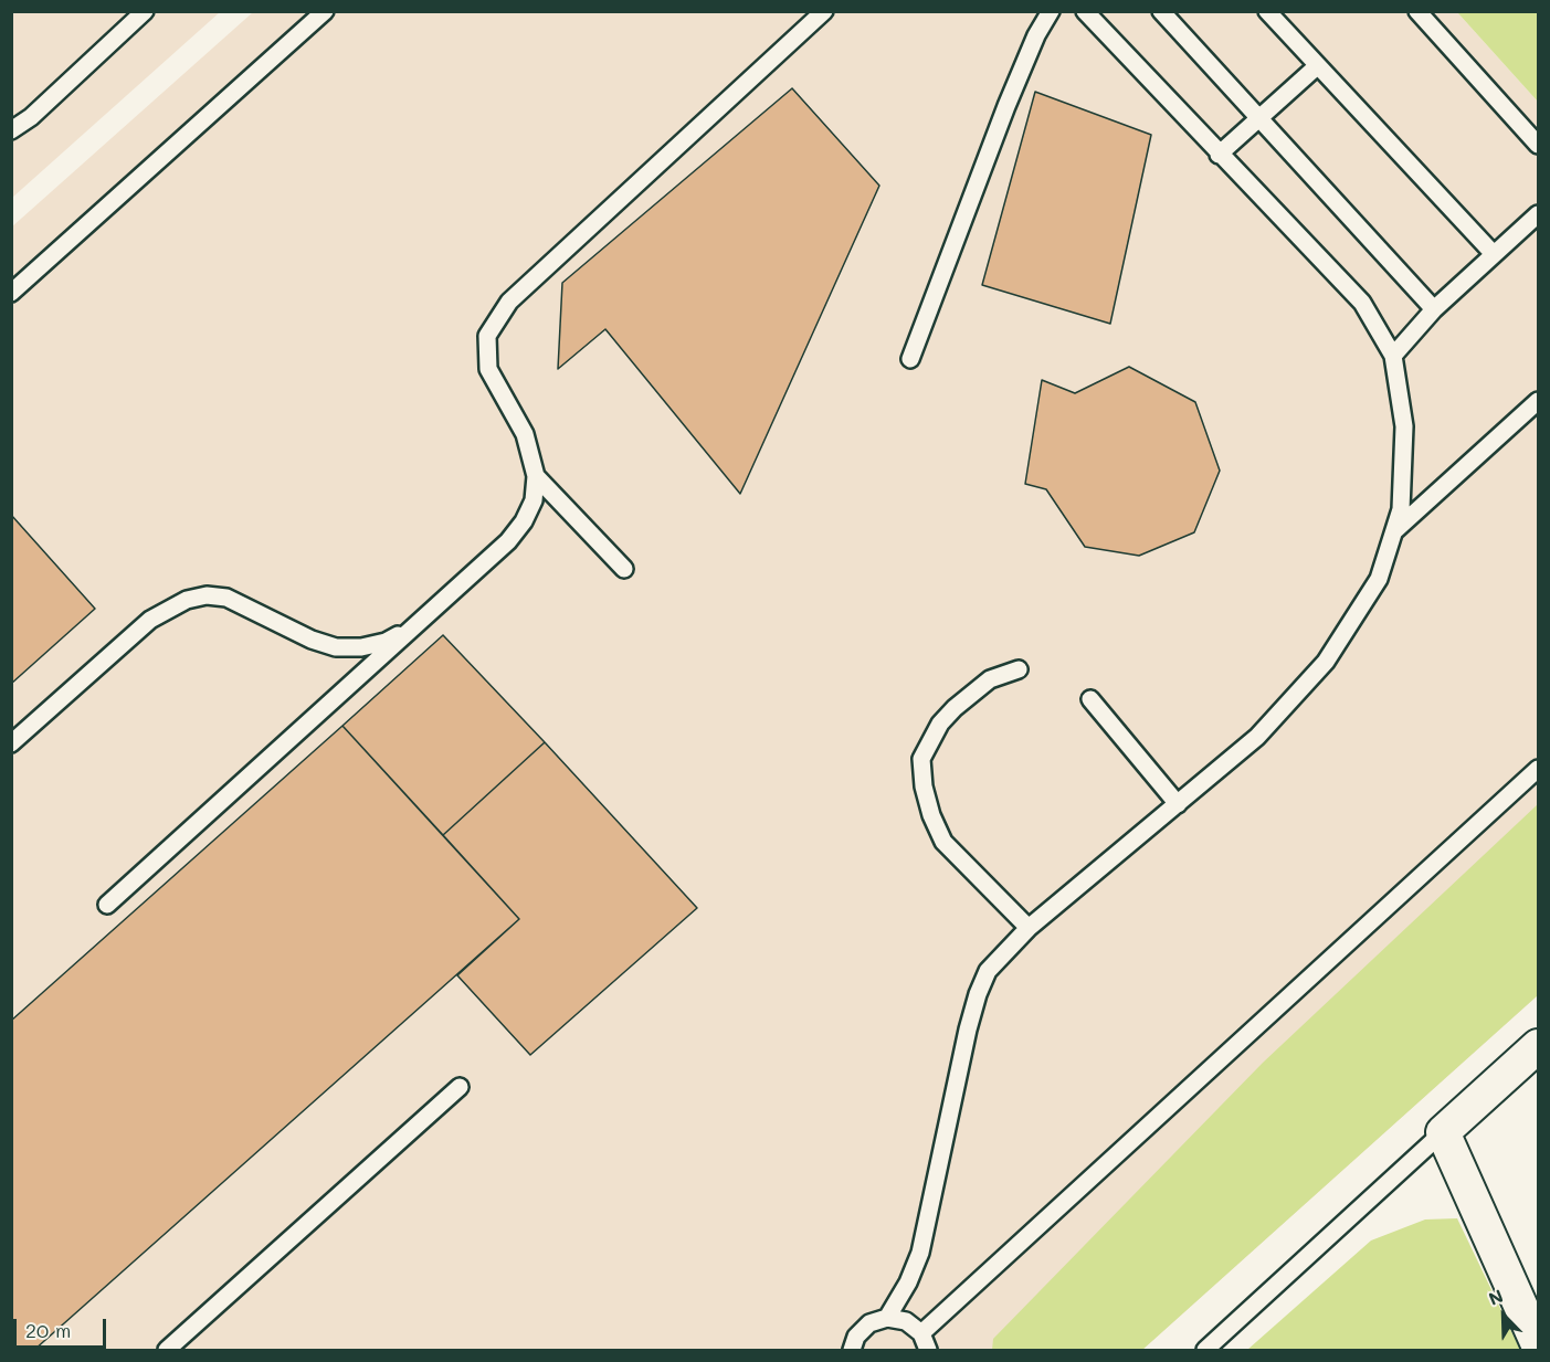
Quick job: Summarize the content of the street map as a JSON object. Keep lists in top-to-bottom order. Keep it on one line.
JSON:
{"scale_bar":"20 m","north":"top left"}
